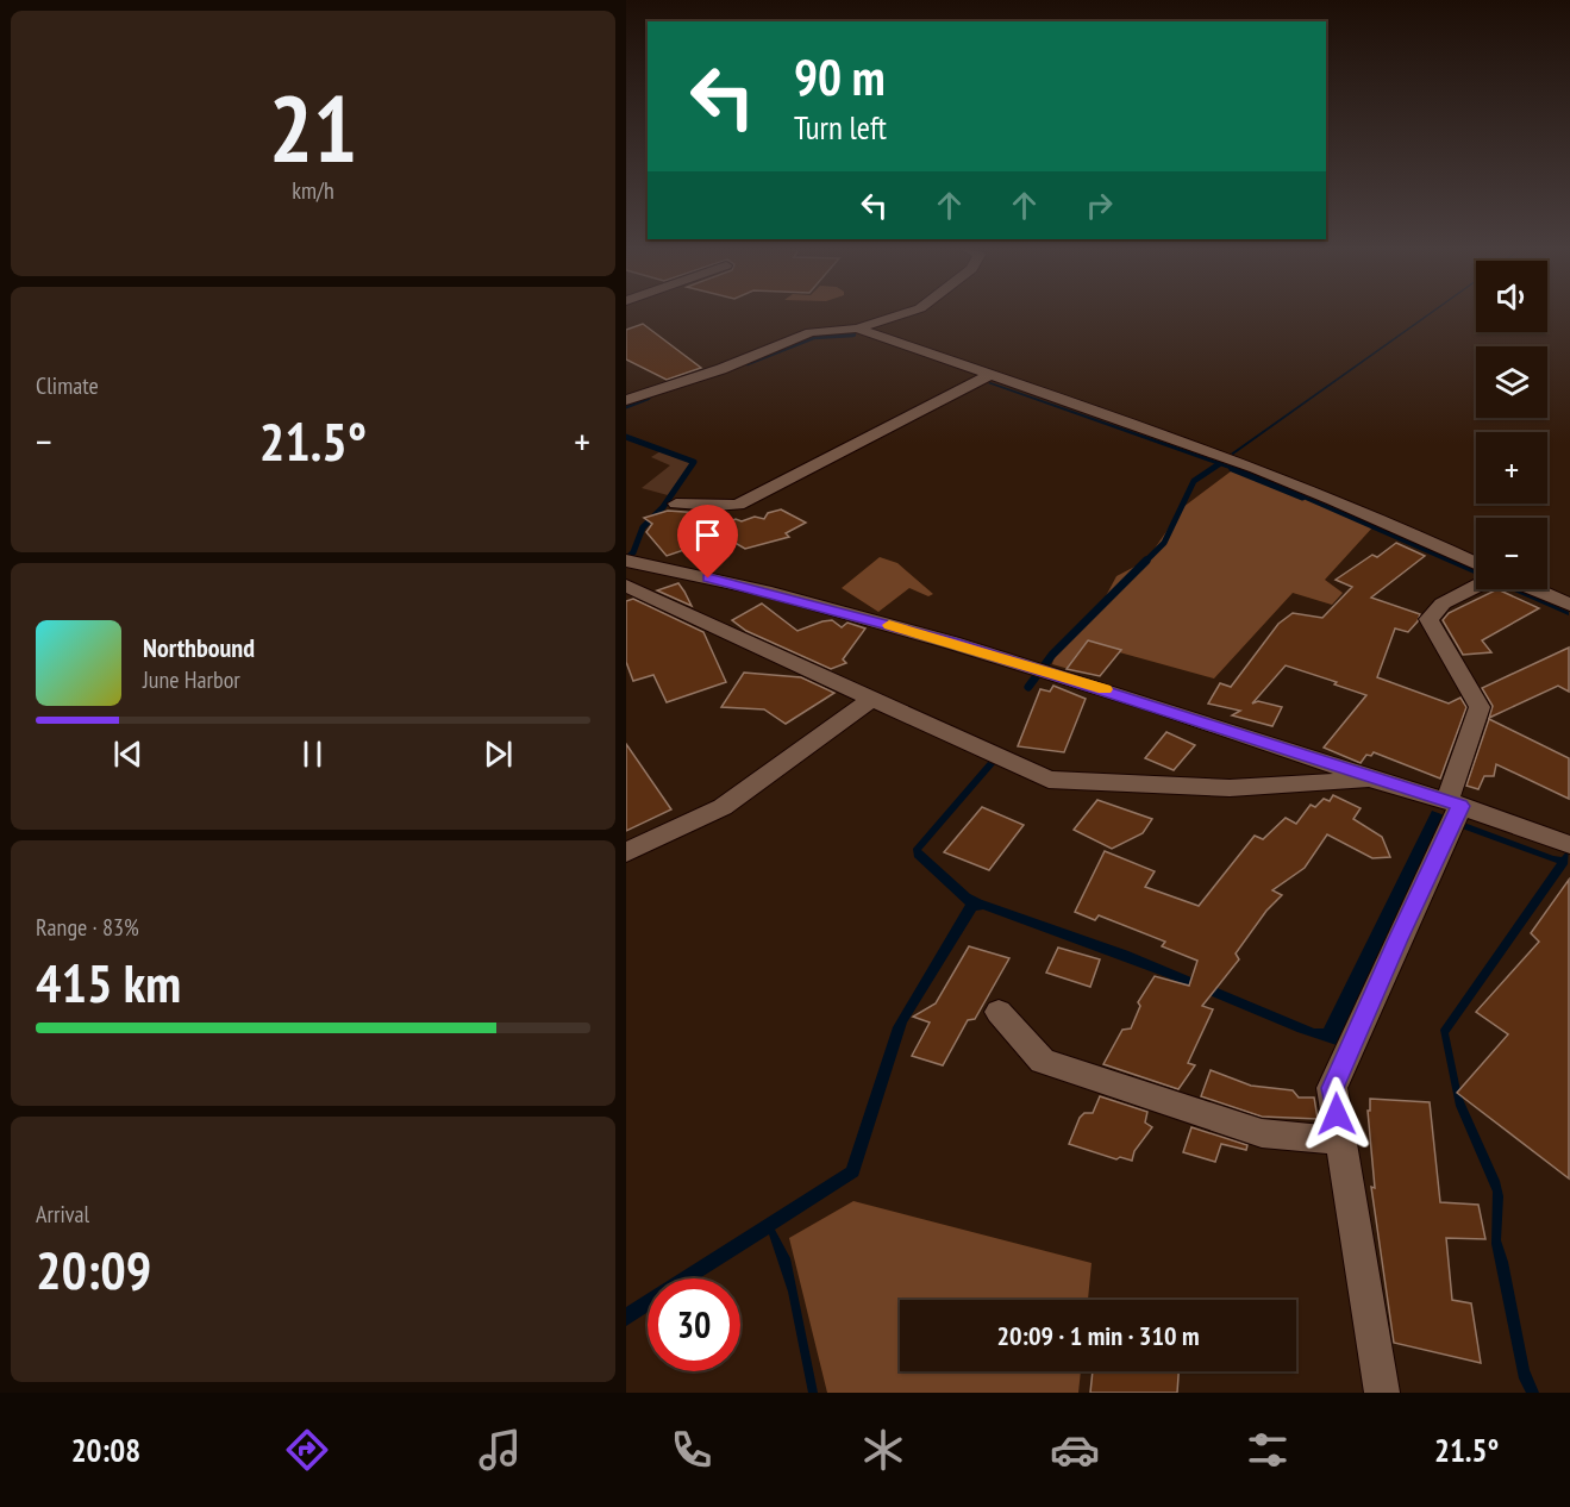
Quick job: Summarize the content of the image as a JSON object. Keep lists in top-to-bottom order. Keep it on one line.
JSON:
{"page":{"tile":[["21","km/h"],"Climate",["Range · 83%","415 km"],["Arrival","20:09"]],"turn":["90 m","Turn left"],"map_buttons":["+","−"],"heat":["−","21.5°","+"],"song":["Northbound","June Harbor"],"limit":"30","trip":"20:09 · 1 min · 310 m","tabs":["20:08","21.5°"]}}
